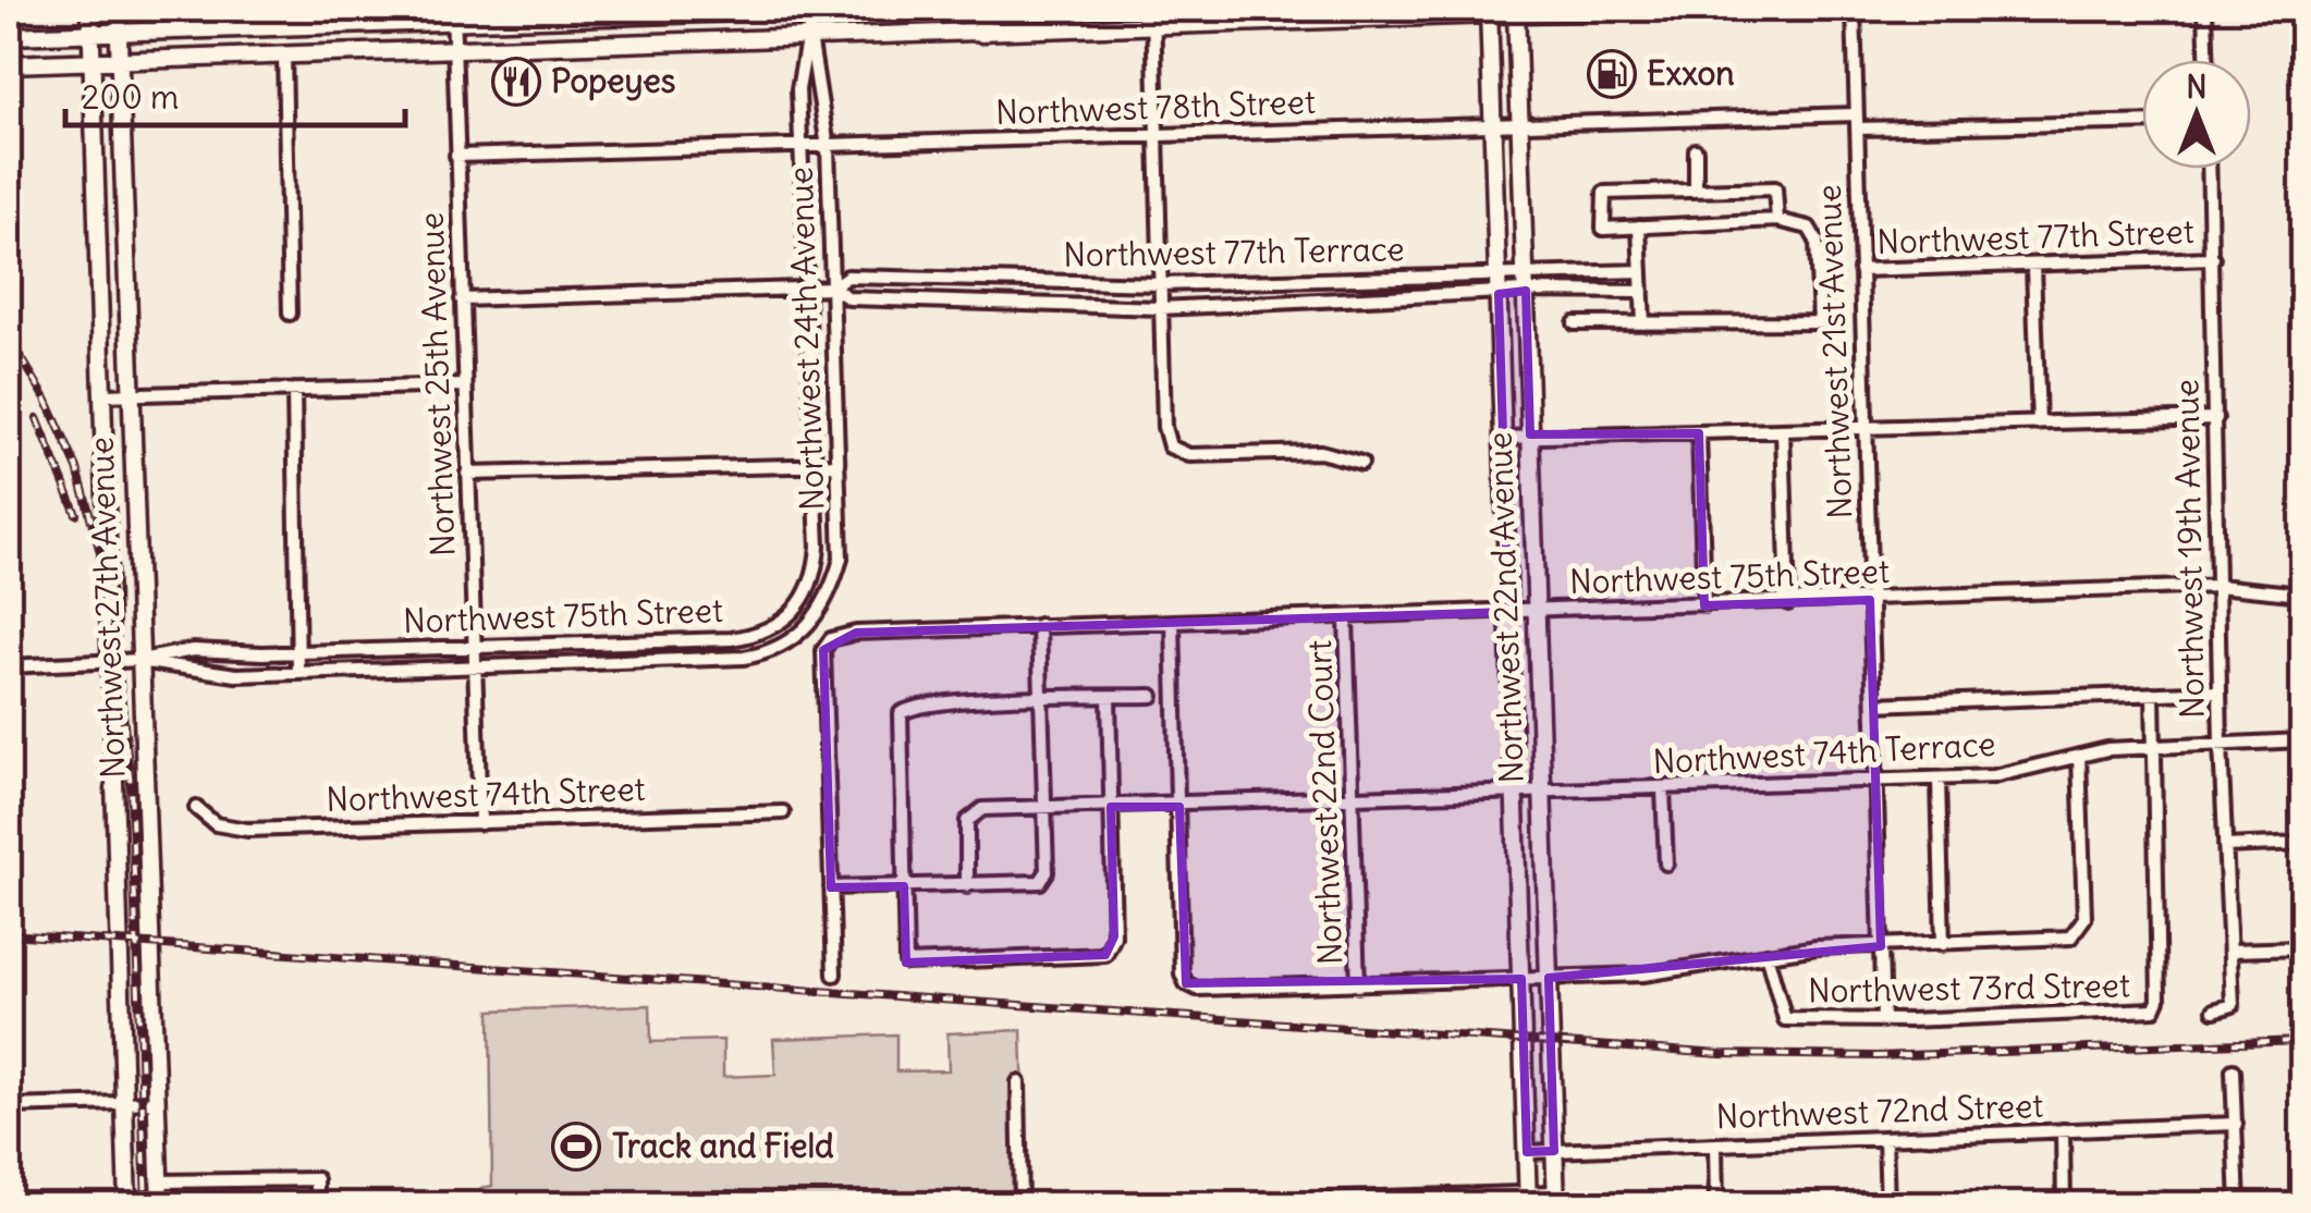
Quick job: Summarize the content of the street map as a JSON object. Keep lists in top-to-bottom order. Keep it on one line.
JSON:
{"streets":{"main road":["Northwest 27th Avenue","Northwest 22nd Avenue"],"street":["Northwest 78th Street","Northwest 77th Street","Northwest 77th Terrace","Northwest 24th Avenue","Northwest 21st Avenue","Northwest 25th Avenue","Northwest 19th Avenue","Northwest 75th Street","Northwest 74th Terrace","Northwest 74th Street","Northwest 22nd Court","Northwest 73rd Street","Northwest 72nd Street"]},"crossings":[["Northwest 78th Street","Northwest 24th Avenue"],["Northwest 78th Street","Northwest 21st Avenue"],["Northwest 78th Street","Northwest 25th Avenue"],["Northwest 78th Street","Northwest 75th Street"],["Northwest 78th Street","Northwest 22nd Avenue"],["Northwest 77th Street","Northwest 21st Avenue"],["Northwest 77th Street","Northwest 19th Avenue"],["Northwest 77th Terrace","Northwest 24th Avenue"],["Northwest 77th Terrace","Northwest 25th Avenue"],["Northwest 77th Terrace","Northwest 75th Street"],["Northwest 77th Terrace","Northwest 22nd Avenue"],["Northwest 24th Avenue","Northwest 75th Street"],["Northwest 21st Avenue","Northwest 75th Street"],["Northwest 21st Avenue","Northwest 74th Terrace"],["Northwest 21st Avenue","Northwest 73rd Street"],["Northwest 25th Avenue","Northwest 75th Street"],["Northwest 25th Avenue","Northwest 74th Street"],["Northwest 19th Avenue","Northwest 75th Street"],["Northwest 19th Avenue","Northwest 74th Terrace"],["Northwest 75th Street","Northwest 27th Avenue"],["Northwest 75th Street","Northwest 22nd Avenue"],["Northwest 75th Street","Northwest 22nd Court"],["Northwest 22nd Avenue","Northwest 74th Terrace"],["Northwest 22nd Avenue","Northwest 73rd Street"],["Northwest 22nd Avenue","Northwest 72nd Street"],["Northwest 74th Terrace","Northwest 73rd Street"],["Northwest 22nd Court","Northwest 73rd Street"]],"places":{"fuel station":["Exxon"],"restaurant":["Popeyes"],"sports":["Track and Field"]},"scale_bar":"200 m","north":"top"}
